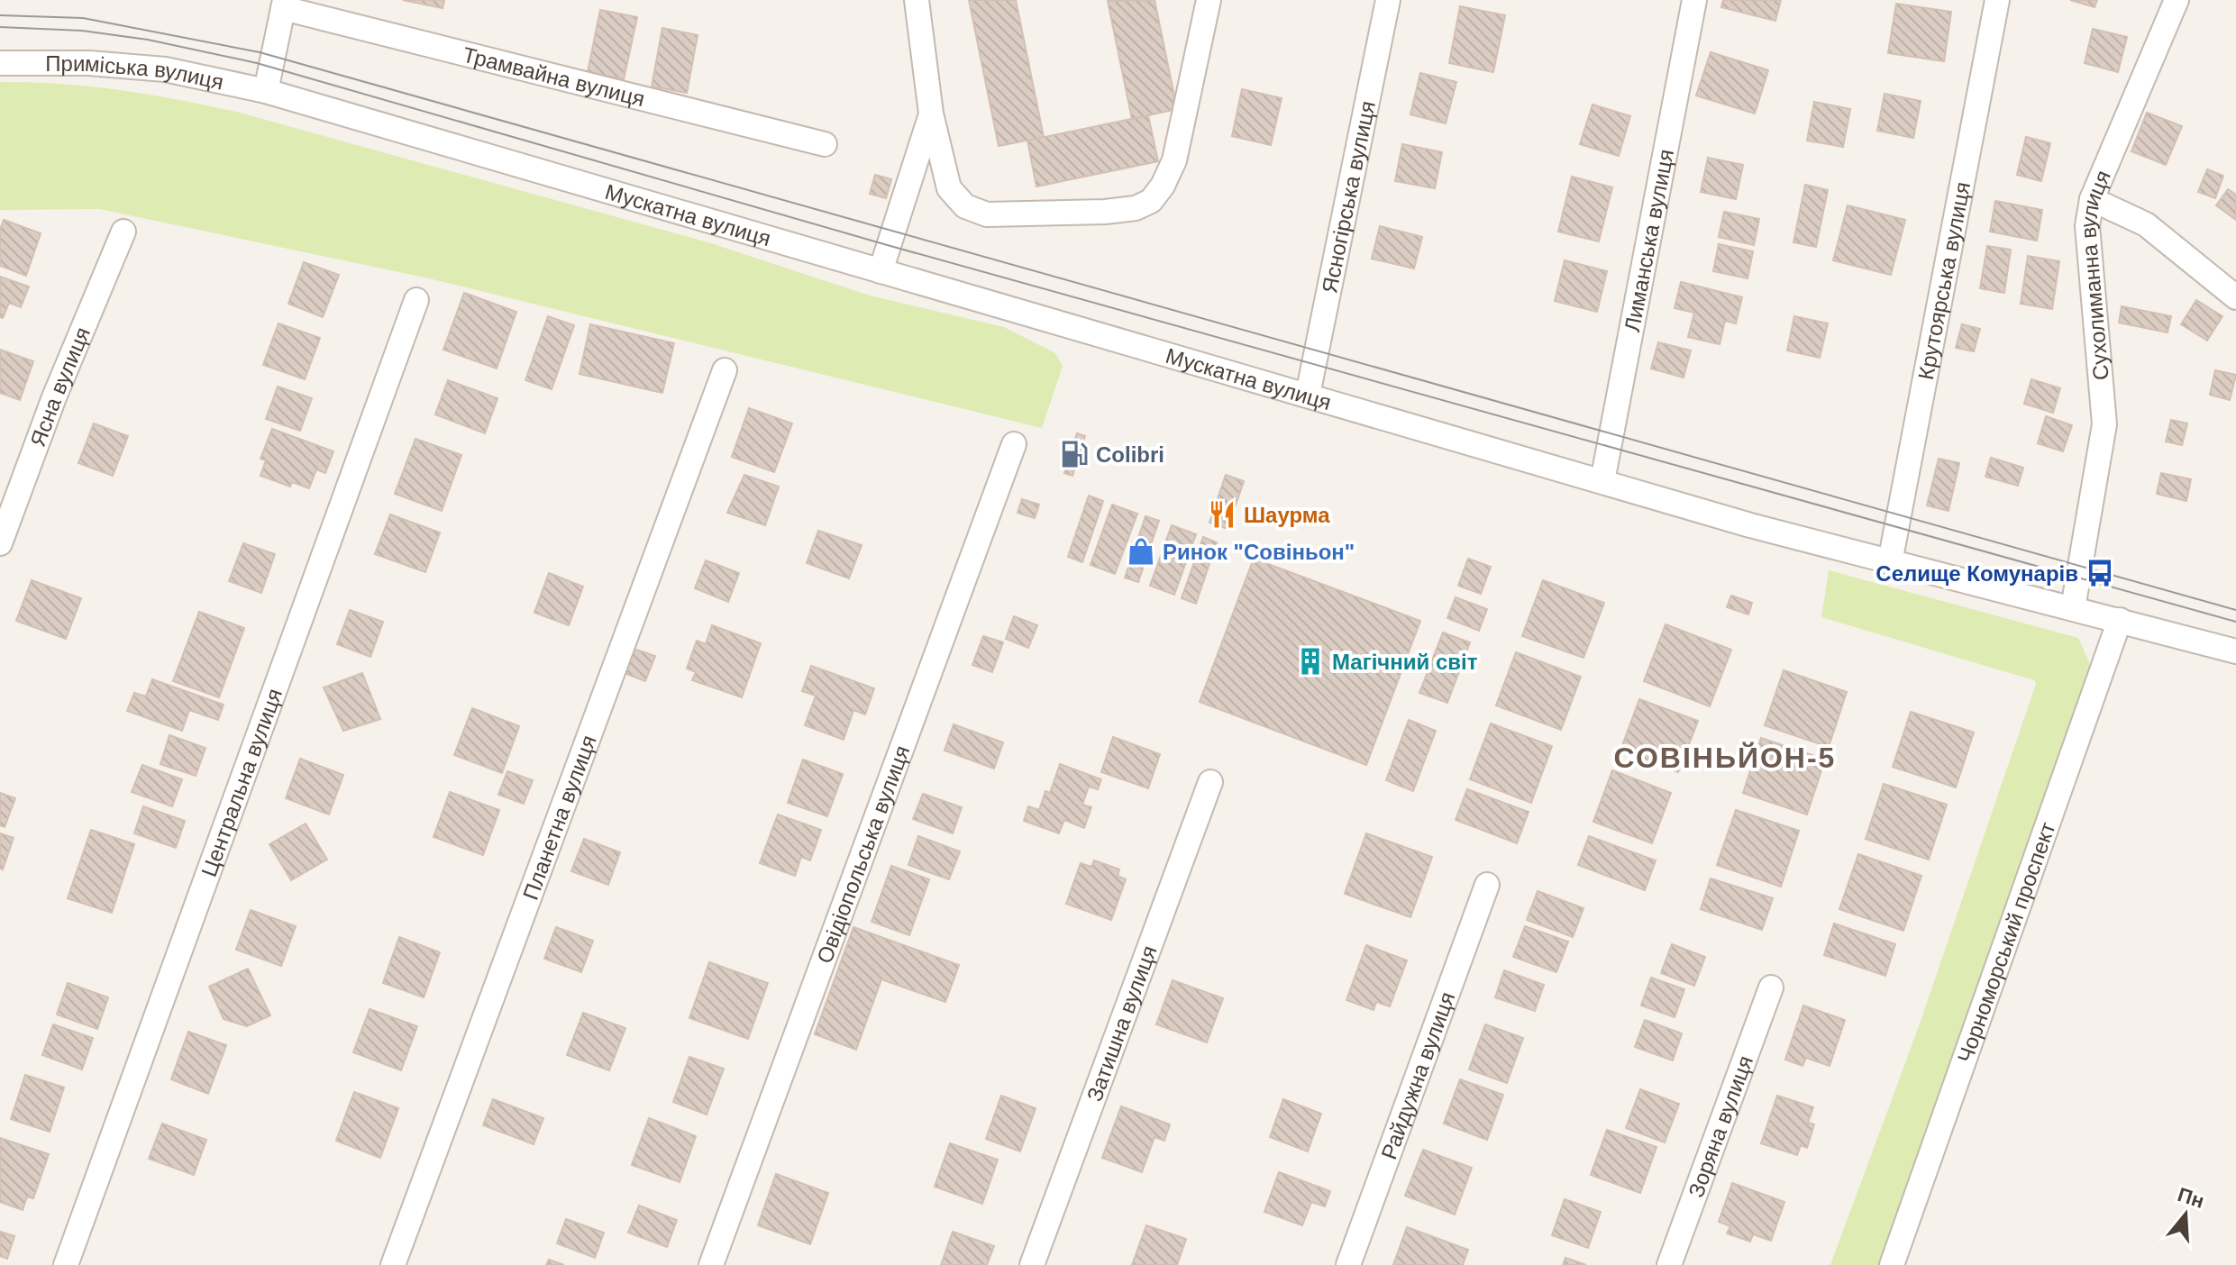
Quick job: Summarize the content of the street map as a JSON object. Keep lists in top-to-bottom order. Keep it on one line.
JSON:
{"streets":{"street":["Приміська вулиця","Трамвайна вулиця","Ясногірська вулиця","Мускатна вулиця","Лиманська вулиця","Сухолиманна вулиця","Крутоярська вулиця","Ясна вулиця","Центральна вулиця","Планетна вулиця","Овідіопольська вулиця","Чорноморський проспект","Затишна вулиця","Райдужна вулиця","Зоряна вулиця"]},"crossings":[["Приміська вулиця","Мускатна вулиця"],["Ясногірська вулиця","Мускатна вулиця"],["Мускатна вулиця","Лиманська вулиця"],["Мускатна вулиця","Сухолиманна вулиця"],["Мускатна вулиця","Крутоярська вулиця"],["Мускатна вулиця","Чорноморський проспект"]],"districts":["СОВІНЬЙОН-5"],"places":{"fuel station":["Colibri"],"restaurant":["Шаурма"],"shop":["Ринок \"Совіньон\""],"bus stop":["Селище Комунарів"],"building":["Магічний світ"]},"north":"top"}
